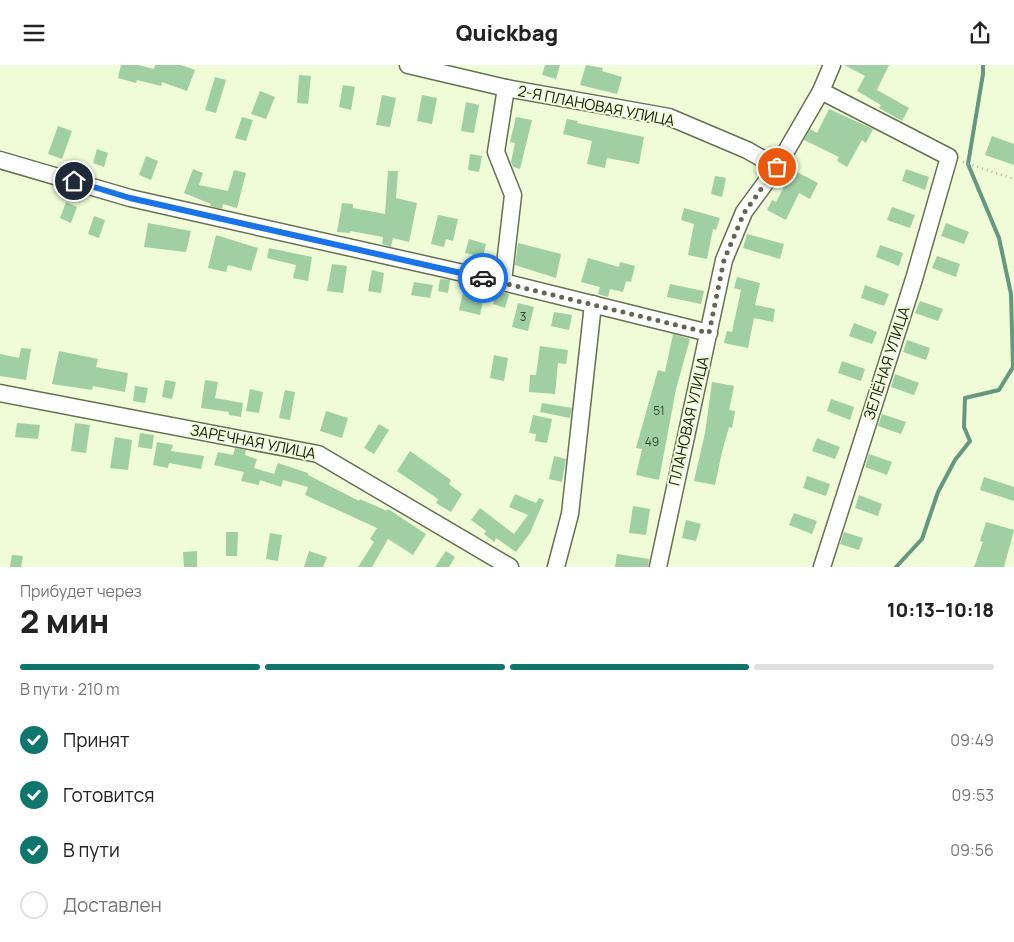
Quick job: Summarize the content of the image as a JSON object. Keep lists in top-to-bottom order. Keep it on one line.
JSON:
{"streets":{"street":["2-Я ПЛАНОВАЯ УЛИЦА","ЗЕЛЁНАЯ УЛИЦА","ПЛАНОВАЯ УЛИЦА","ЗАРЕЧНАЯ УЛИЦА"]},"crossings":[["2-Я ПЛАНОВАЯ УЛИЦА","ПЛАНОВАЯ УЛИЦА"]],"house_numbers":["3","51","49"],"page":{"header":"Quickbag","heading":["2 мин","Прибудет через","10:13–10:18"],"bar":"В пути · 210 m","list":[["Принят","09:49"],["Готовится","09:53"],["В пути","09:56"],"Доставлен"]}}
